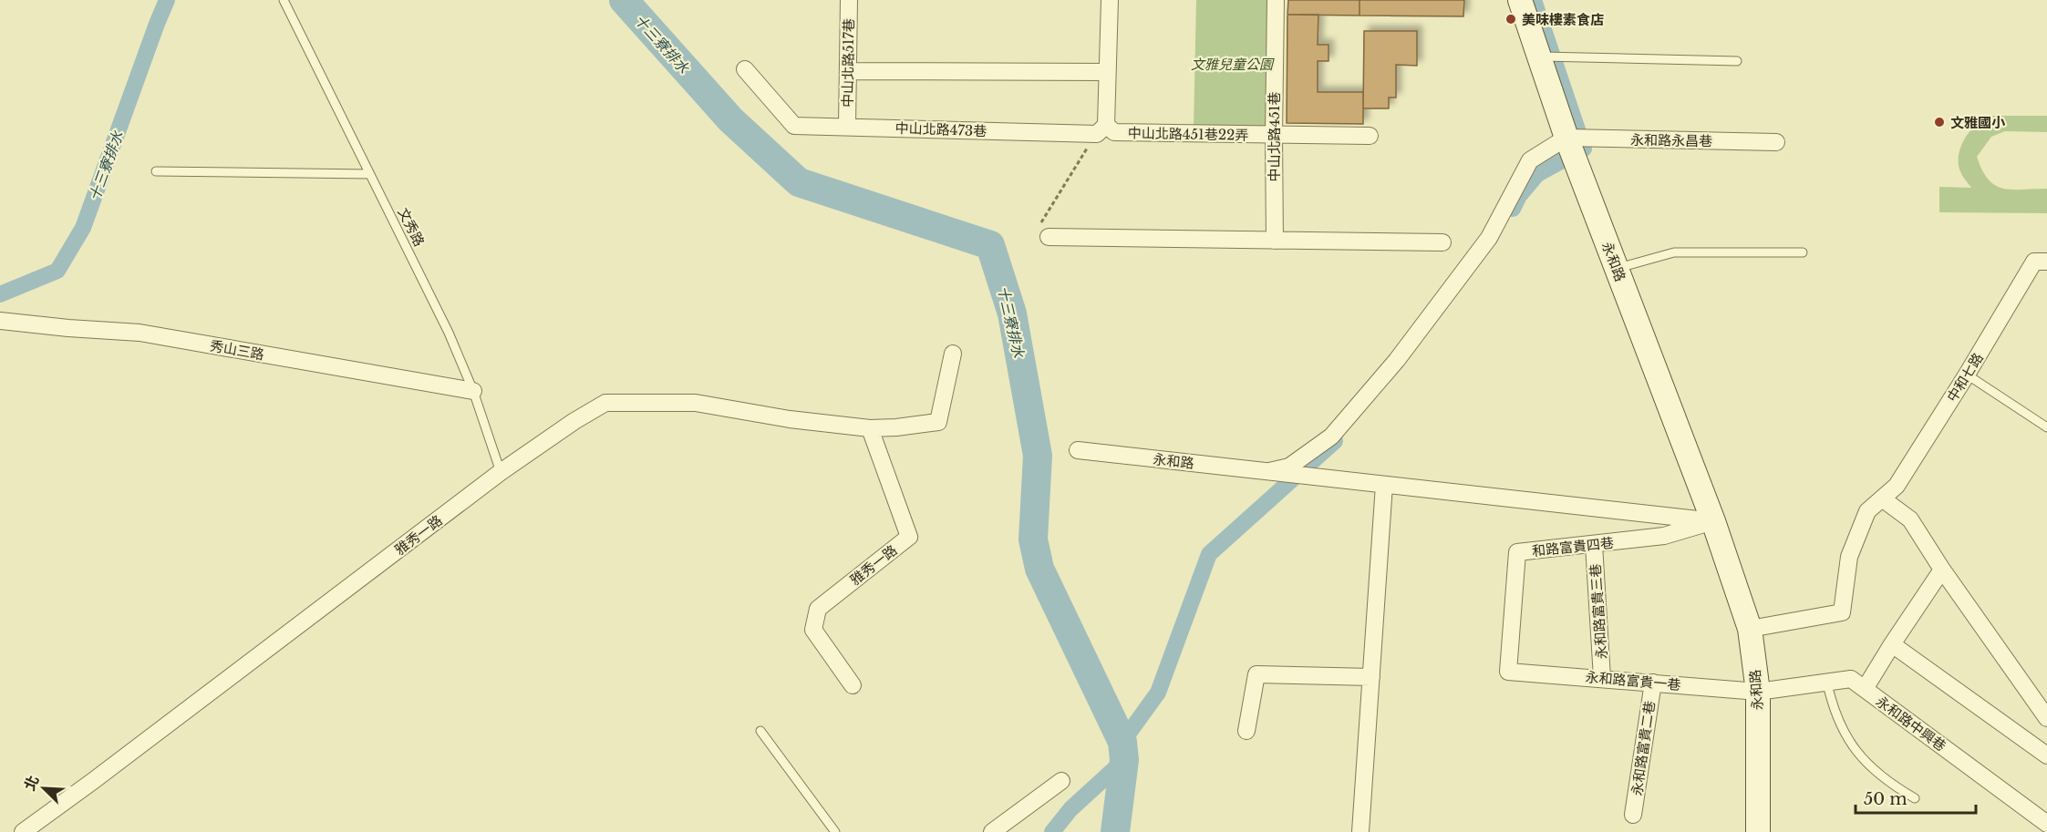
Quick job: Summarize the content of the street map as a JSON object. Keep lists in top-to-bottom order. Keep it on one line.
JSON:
{"streets":{"main road":["永和路"],"street":["中山北路517巷","中山北路473巷","中山北路451巷22弄","中山北路451巷","永和路永昌巷","秀山三路","中和七路","雅秀一路","和路富貴四巷","永和路富貴三巷","永和路富貴一巷","永和路中興巷","永和路富貴二巷"],"lane":["文秀路"]},"crossings":[["中山北路517巷","中山北路473巷"],["中山北路473巷","中山北路451巷22弄"],["中山北路451巷22弄","中山北路451巷"],["永和路永昌巷","永和路"],["文秀路","秀山三路"],["文秀路","雅秀一路"],["永和路","中和七路"],["永和路","和路富貴四巷"],["永和路","永和路富貴一巷"],["永和路","永和路中興巷"],["和路富貴四巷","永和路富貴三巷"],["和路富貴四巷","永和路富貴一巷"],["永和路富貴三巷","永和路富貴一巷"],["永和路富貴一巷","永和路中興巷"],["永和路富貴一巷","永和路富貴二巷"]],"water":["十三寮排水"],"parks":["文雅兒童公園"],"places":["美味樓素食店","文雅國小"],"scale_bar":"50 m","north":"top left"}
